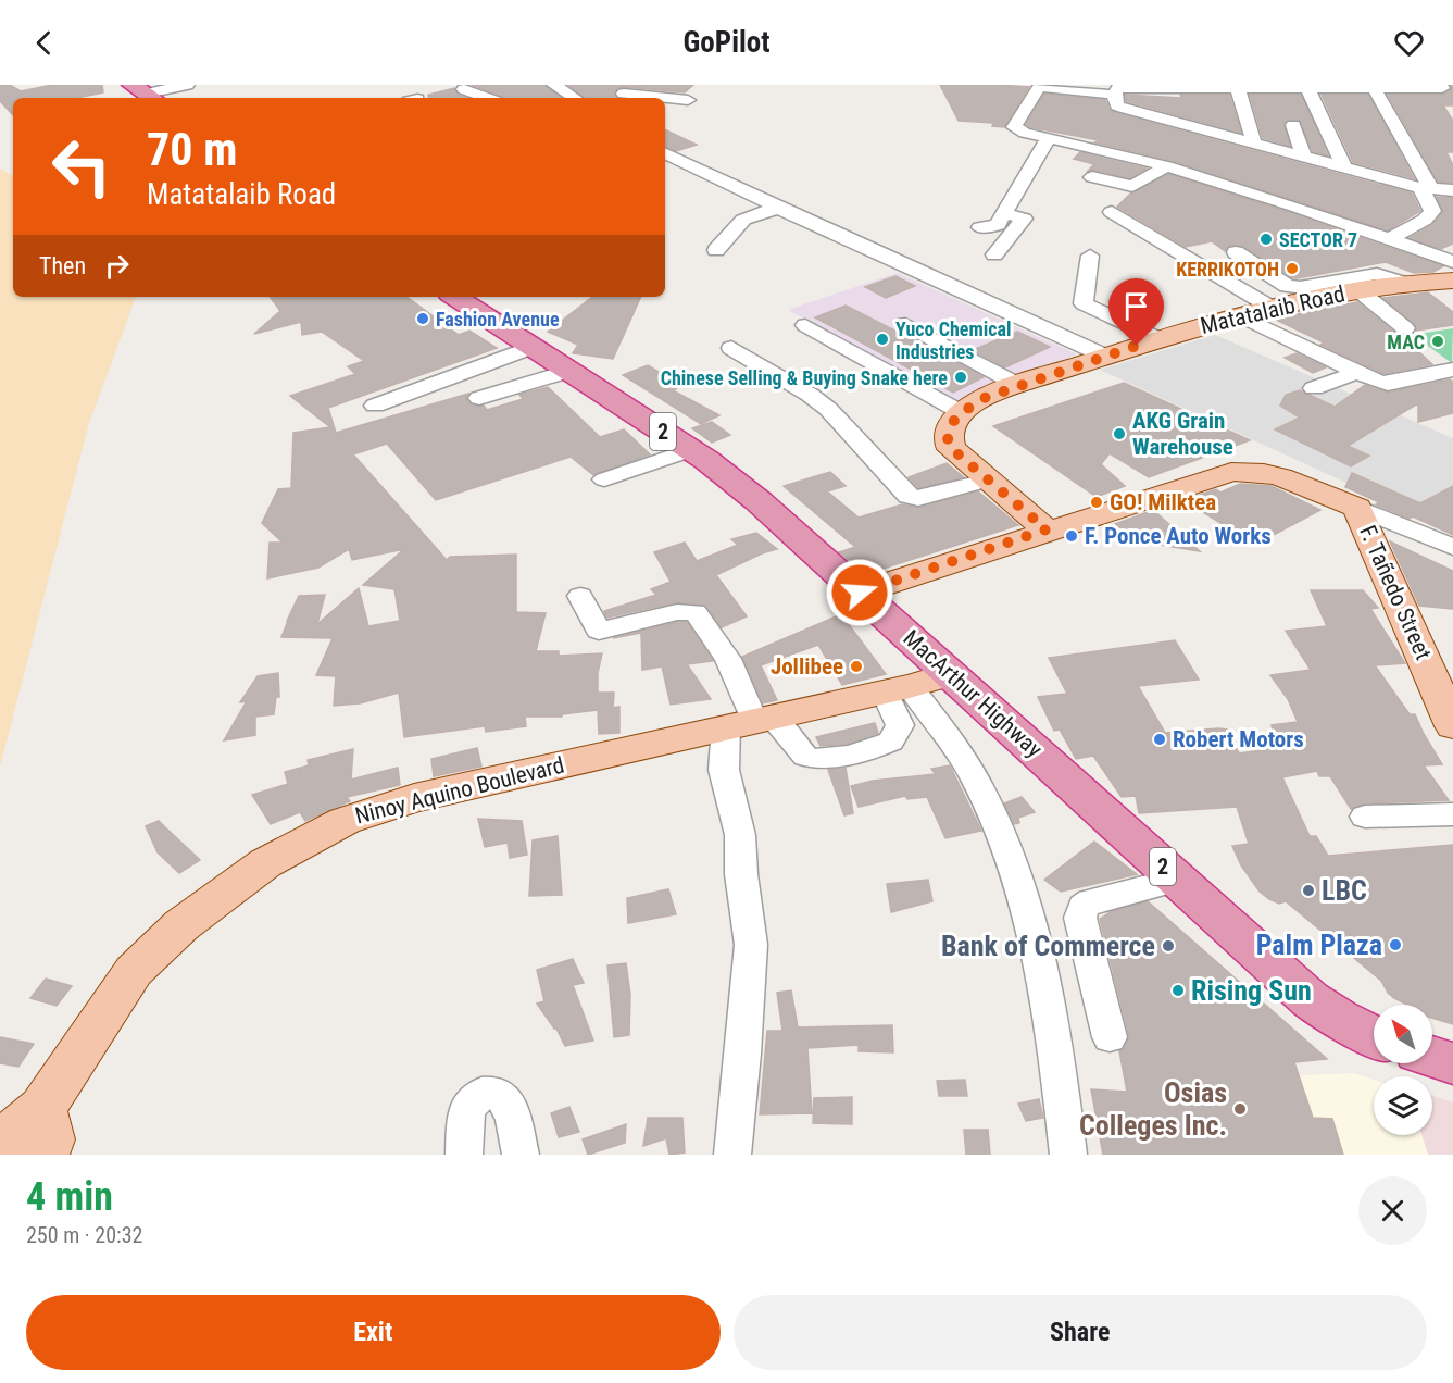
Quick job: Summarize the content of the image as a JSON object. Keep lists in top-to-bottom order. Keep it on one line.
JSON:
{"streets":{"highway":["2","MacArthur Highway"],"main road":["Matatalaib Road","F. Tañedo Street","Ninoy Aquino Boulevard"]},"crossings":[["MacArthur Highway","Ninoy Aquino Boulevard"]],"places":["SECTOR 7","KERRIKOTOH","Fashion Avenue","Yuco Chemical Industries","MAC","Chinese Selling & Buying Snake here","AKG Grain Warehouse","GO! Milktea","F. Ponce Auto Works","Jollibee","Robert Motors","LBC","Palm Plaza","Bank of Commerce","Rising Sun","Osias Colleges Inc."],"north":"top left","page":{"header":"GoPilot","turn":["70 m","Matatalaib Road"],"then":"Then","heading":["4 min","250 m · 20:32"],"buttons":["Exit","Share"]}}
